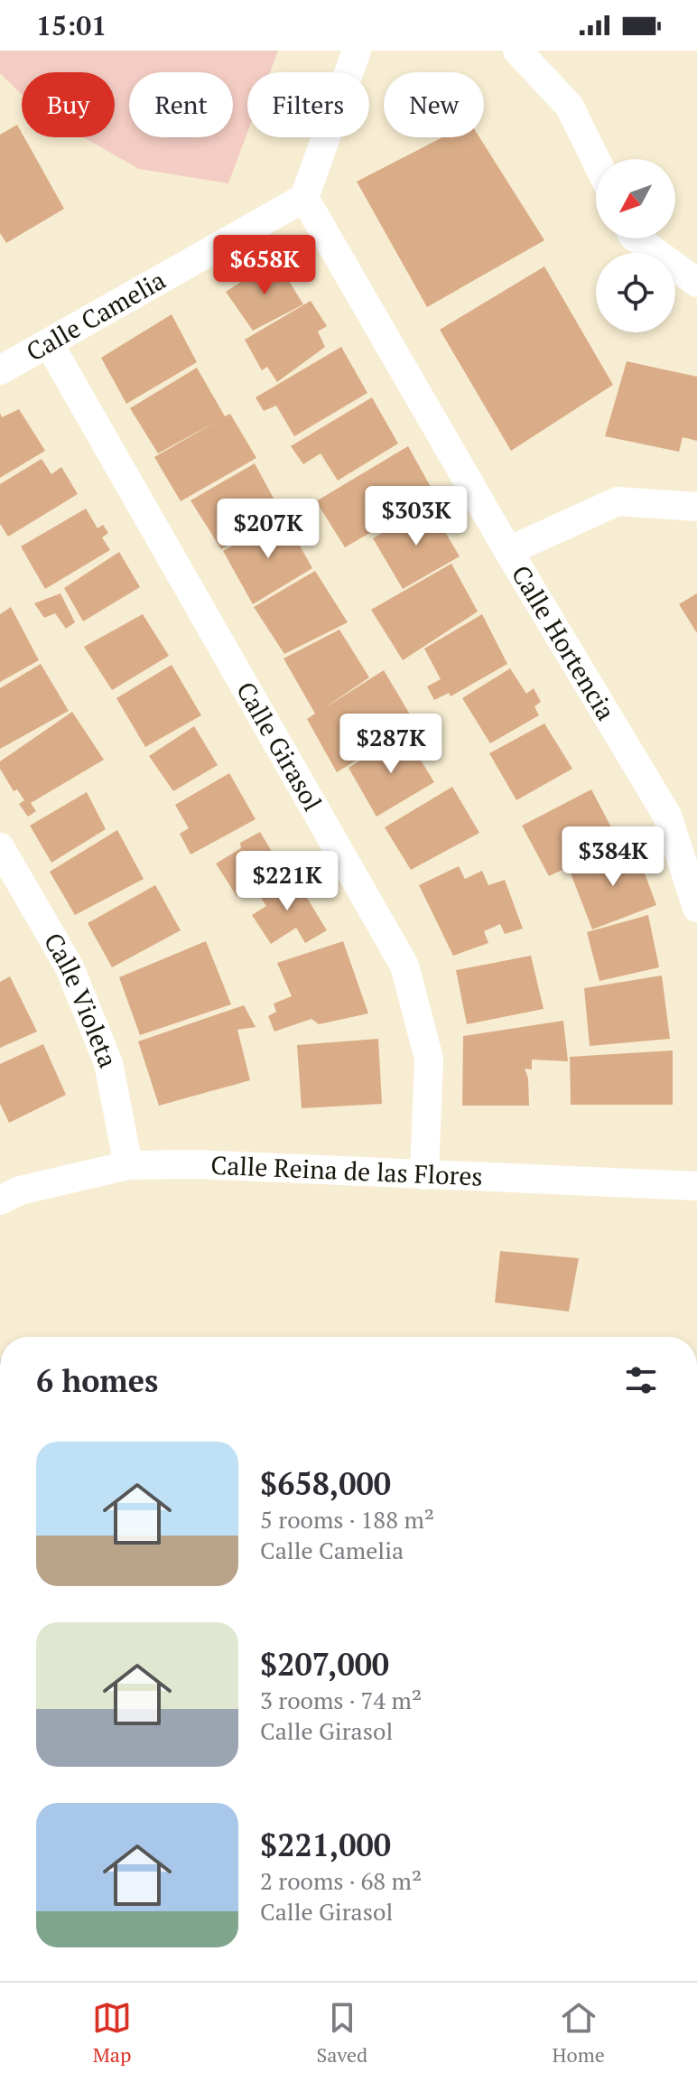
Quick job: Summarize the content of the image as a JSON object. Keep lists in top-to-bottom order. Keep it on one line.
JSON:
{"streets":{"street":["Calle Camelia","Calle Hortencia","Calle Girasol","Calle Violeta","Calle Reina de las Flores"]},"crossings":[["Calle Camelia","Calle Hortencia"],["Calle Camelia","Calle Girasol"],["Calle Girasol","Calle Reina de las Flores"],["Calle Violeta","Calle Reina de las Flores"]],"north":"bottom left","page":{"status":"15:01","chip":["Buy","Rent","Filters","New"],"price":["$658K","$303K","$207K","$287K","$384K","$221K"],"heading":"6 homes","list":[{"name":"$658,000","note":"5 rooms · 188 m² · Calle Camelia"},{"name":"$207,000","note":"3 rooms · 74 m² · Calle Girasol"},{"name":"$221,000","note":"2 rooms · 68 m² · Calle Girasol"}],"tabs":["Map","Saved","Home"]}}
